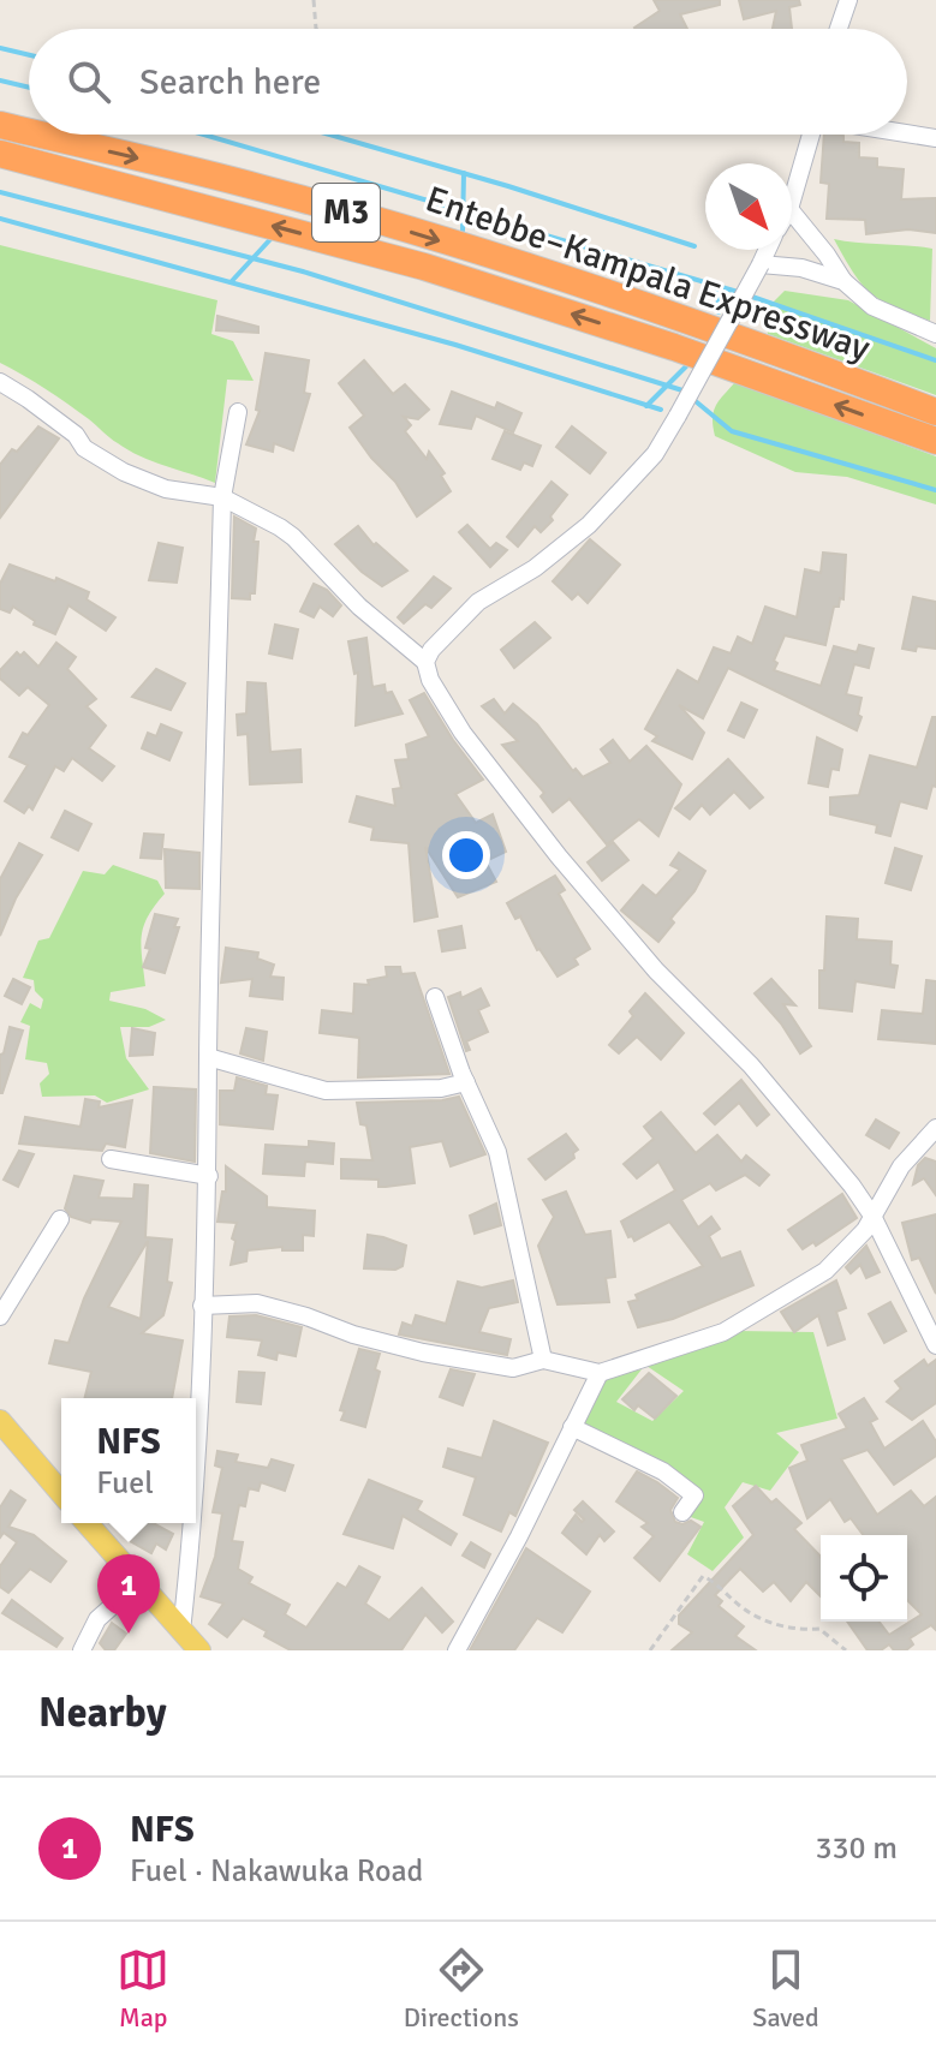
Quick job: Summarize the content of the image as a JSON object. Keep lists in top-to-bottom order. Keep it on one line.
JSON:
{"streets":{"highway":["M3","Entebbe–Kampala Expressway"]},"north":"bottom right","page":{"search":"Search here","popup":["NFS","Fuel"],"pins":"1","heading":"Nearby","list":[{"mark":"1","name":"NFS","note":"Fuel · Nakawuka Road","value":"330 m"}],"nav":["Map","Directions","Saved"]}}
